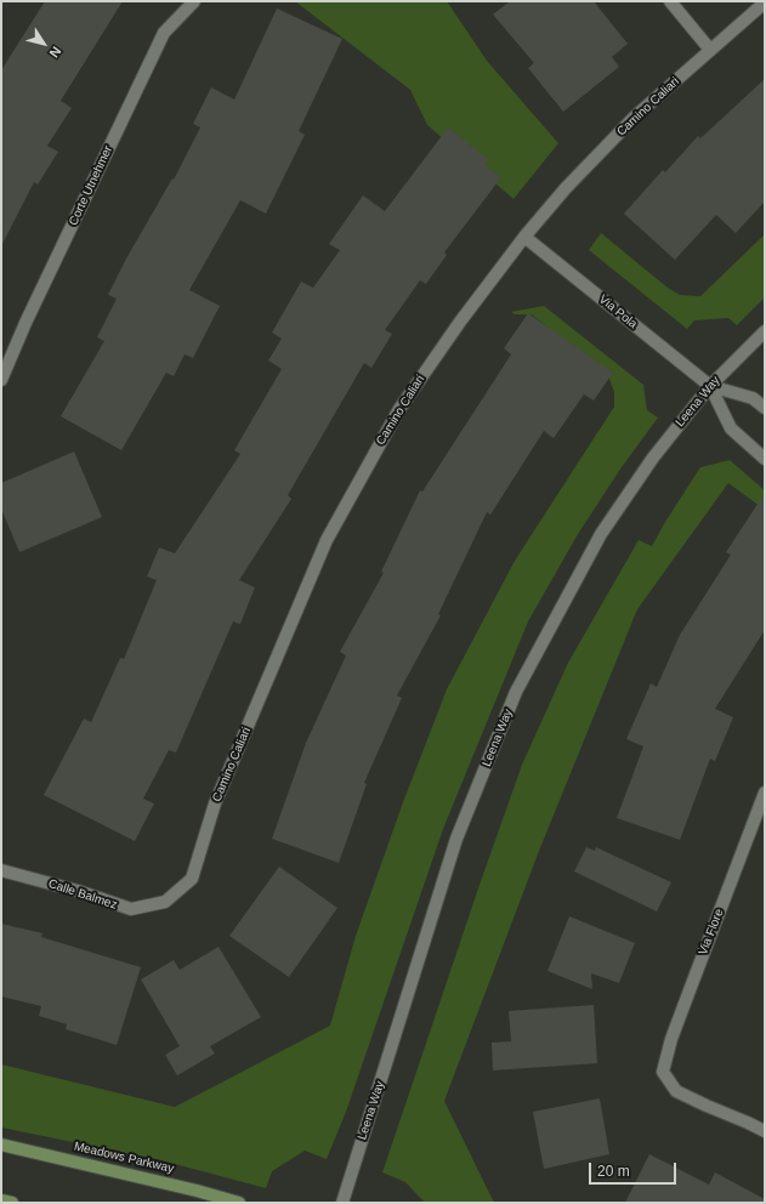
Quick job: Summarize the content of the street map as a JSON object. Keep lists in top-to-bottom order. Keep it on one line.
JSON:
{"streets":{"main road":["Meadows Parkway"],"street":["Camino Caliari","Corte Utnehmer","Via Pola","Leena Way","Calle Balmez","Via Flore"]},"crossings":[["Camino Caliari","Via Pola"],["Camino Caliari","Calle Balmez"],["Via Pola","Leena Way"]],"scale_bar":"20 m","north":"bottom right"}
